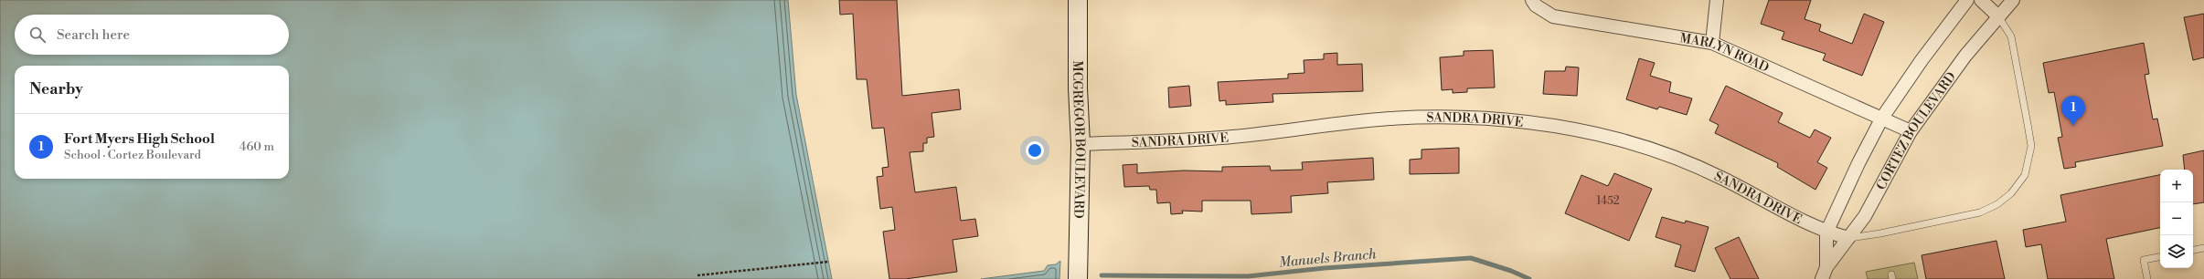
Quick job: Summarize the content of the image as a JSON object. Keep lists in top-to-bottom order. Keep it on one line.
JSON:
{"streets":{"main road":["MCGREGOR BOULEVARD"],"street":["MARLYN ROAD","SANDRA DRIVE","CORTEZ BOULEVARD"]},"crossings":[["MARLYN ROAD","CORTEZ BOULEVARD"],["SANDRA DRIVE","CORTEZ BOULEVARD"],["SANDRA DRIVE","MCGREGOR BOULEVARD"]],"water":["Manuels Branch"],"house_numbers":["1452"],"page":{"search":"Search here","heading":"Nearby","pins":"1","list":[{"mark":"1","name":"Fort Myers High School","note":"School · Cortez Boulevard","value":"460 m"}],"map_buttons":["+","−"]}}
